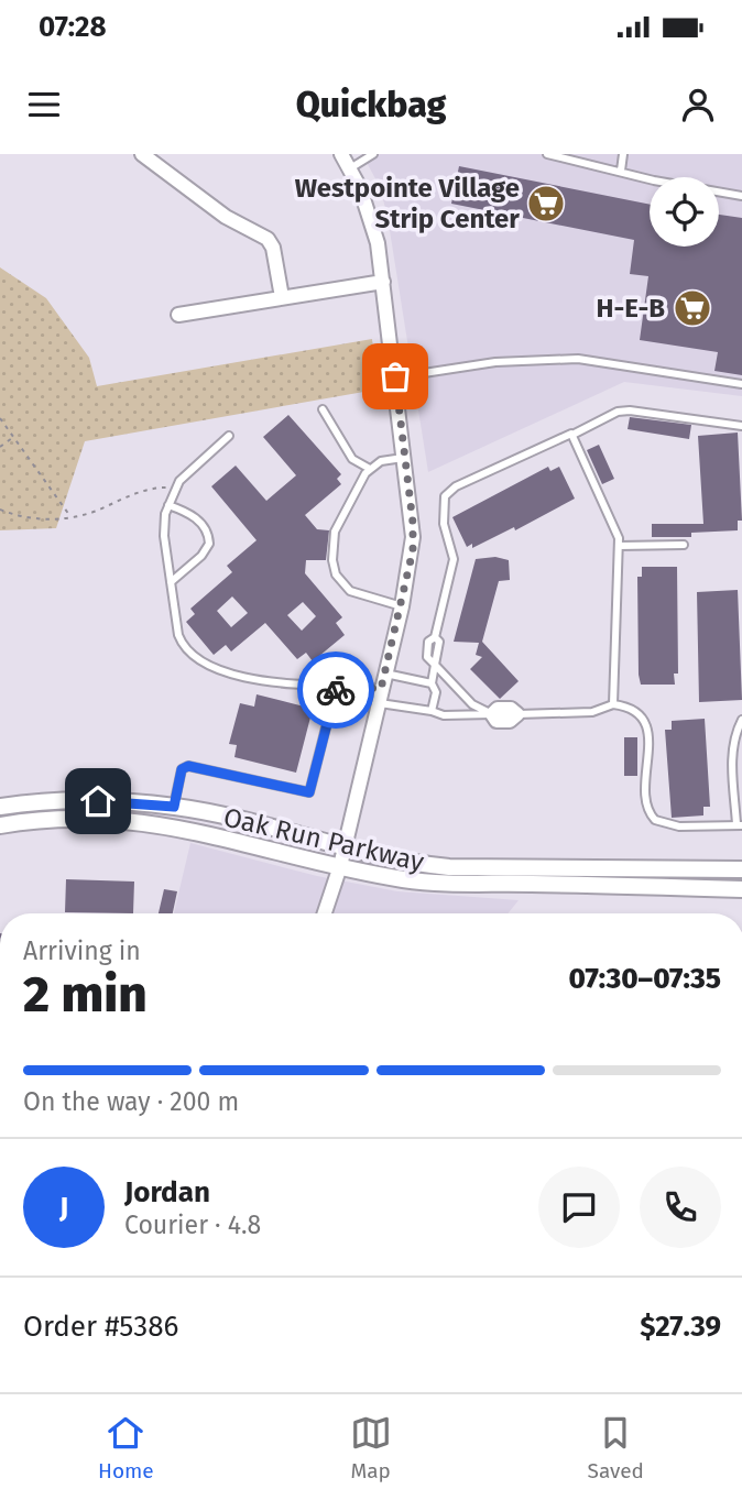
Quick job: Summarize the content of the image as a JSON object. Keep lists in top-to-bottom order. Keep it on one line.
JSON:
{"streets":{"street":["Oak Run Parkway"]},"places":{"supermarket":["Westpointe Village Strip Center","H-E-B"]},"page":{"status":"07:28","header":"Quickbag","heading":["2 min","Arriving in","07:30–07:35"],"panel":["Jordan","Courier · 4.8","Order #5386","$27.39"],"bar":"On the way · 200 m","round":"J","tabs":["Home","Map","Saved"]}}
